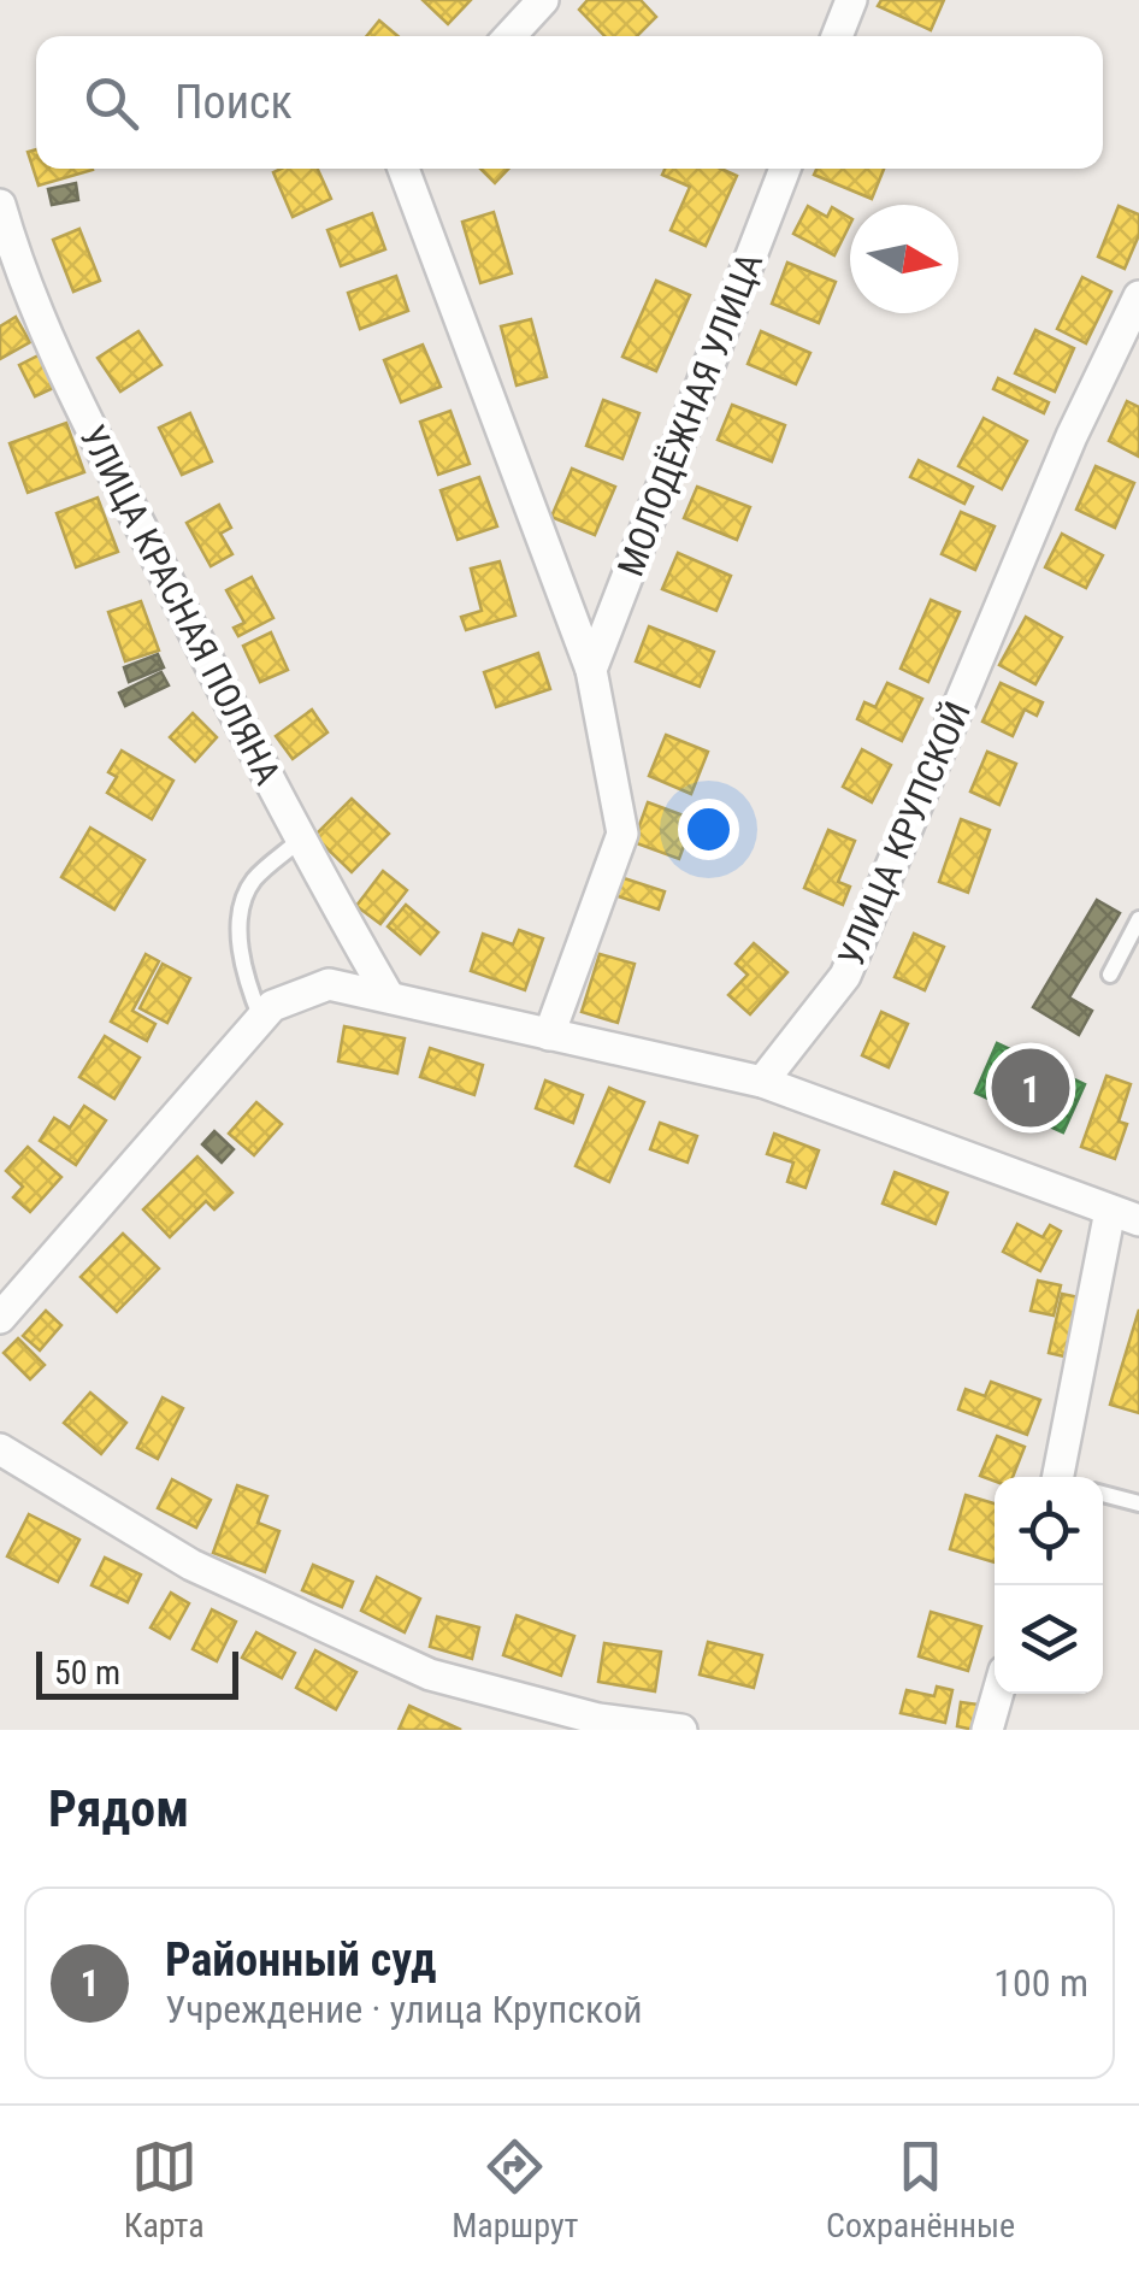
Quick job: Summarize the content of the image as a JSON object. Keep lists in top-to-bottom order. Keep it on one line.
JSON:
{"streets":{"street":["МОЛОДЁЖНАЯ УЛИЦА","УЛИЦА КРАСНАЯ ПОЛЯНА","УЛИЦА КРУПСКОЙ"]},"scale_bar":"50 m","north":"right","page":{"search":"Поиск","pins":"1","scale":"50 m","heading":"Рядом","list":[{"mark":"1","name":"Районный суд","note":"Учреждение · улица Крупской","value":"100 m"}],"nav":["Карта","Маршрут","Сохранённые"]}}
